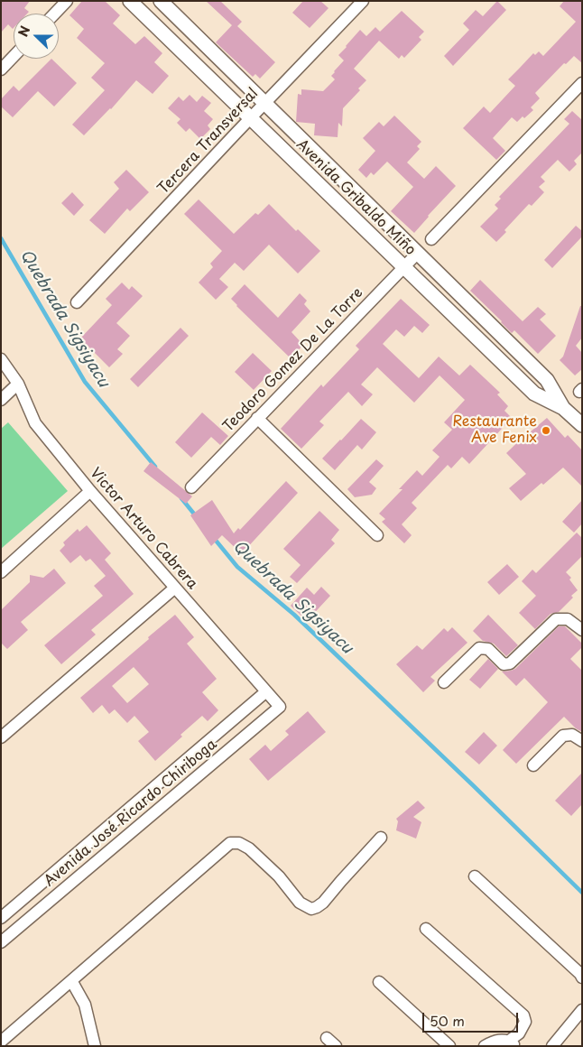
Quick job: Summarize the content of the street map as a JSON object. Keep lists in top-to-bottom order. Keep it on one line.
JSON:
{"streets":{"street":["Tercera Transversal","Avenida Gribaldo Miño","Teodoro Gomez De La Torre","Victor Arturo Cabrera","Avenida José Ricardo Chiriboga"]},"crossings":[["Tercera Transversal","Avenida Gribaldo Miño"],["Avenida Gribaldo Miño","Teodoro Gomez De La Torre"],["Victor Arturo Cabrera","Avenida José Ricardo Chiriboga"]],"water":["Quebrada Sigsiyacu"],"places":["Restaurante Ave Fenix"],"scale_bar":"50 m","north":"left"}
